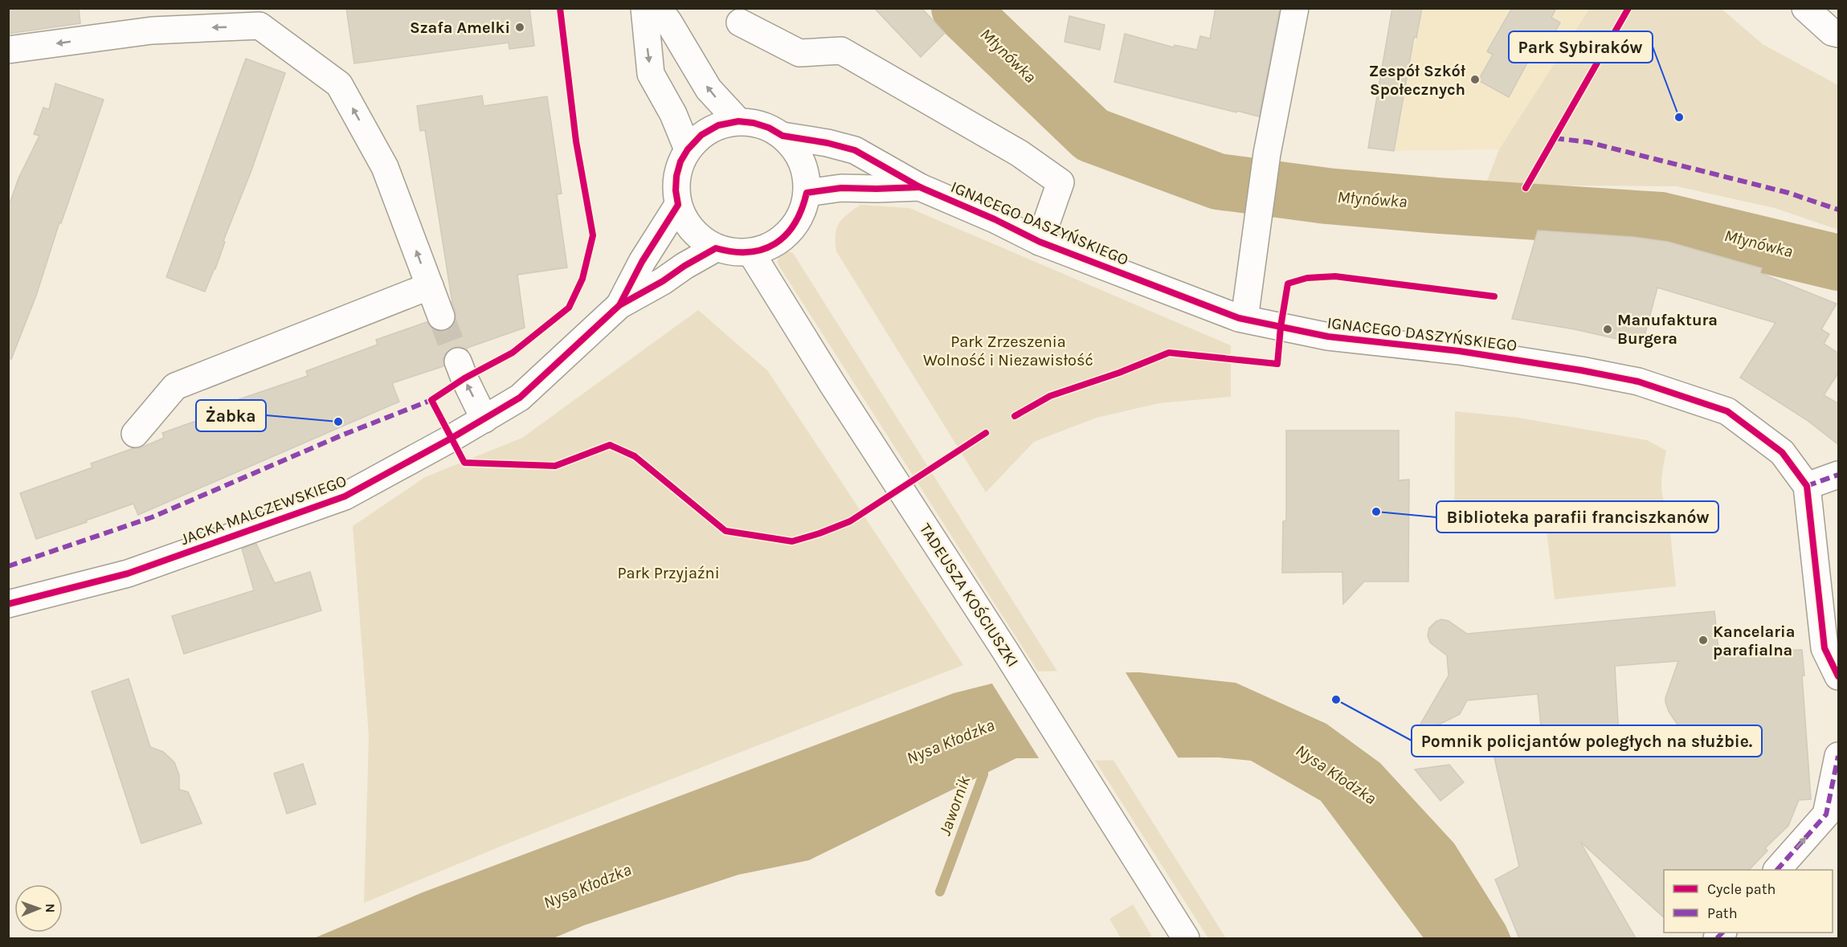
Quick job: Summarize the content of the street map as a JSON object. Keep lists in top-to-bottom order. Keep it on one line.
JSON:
{"streets":{"street":["IGNACEGO DASZYŃSKIEGO","JACKA MALCZEWSKIEGO","TADEUSZA KOŚCIUSZKI"]},"crossings":[["IGNACEGO DASZYŃSKIEGO","JACKA MALCZEWSKIEGO"],["IGNACEGO DASZYŃSKIEGO","TADEUSZA KOŚCIUSZKI"],["JACKA MALCZEWSKIEGO","TADEUSZA KOŚCIUSZKI"]],"water":["Młynówka","Nysa Kłodzka","Jawornik"],"parks":["Park Zrzeszenia Wolność i Niezawisłość","Park Przyjaźni"],"places":["Szafa Amelki","Zespół Szkół Społecznych","Park Sybiraków","Manufaktura Burgera","Żabka","Biblioteka parafii franciszkanów","Kancelaria parafialna","Pomnik policjantów poległych na służbie."],"legend":["Cycle path","Path"],"north":"right"}
